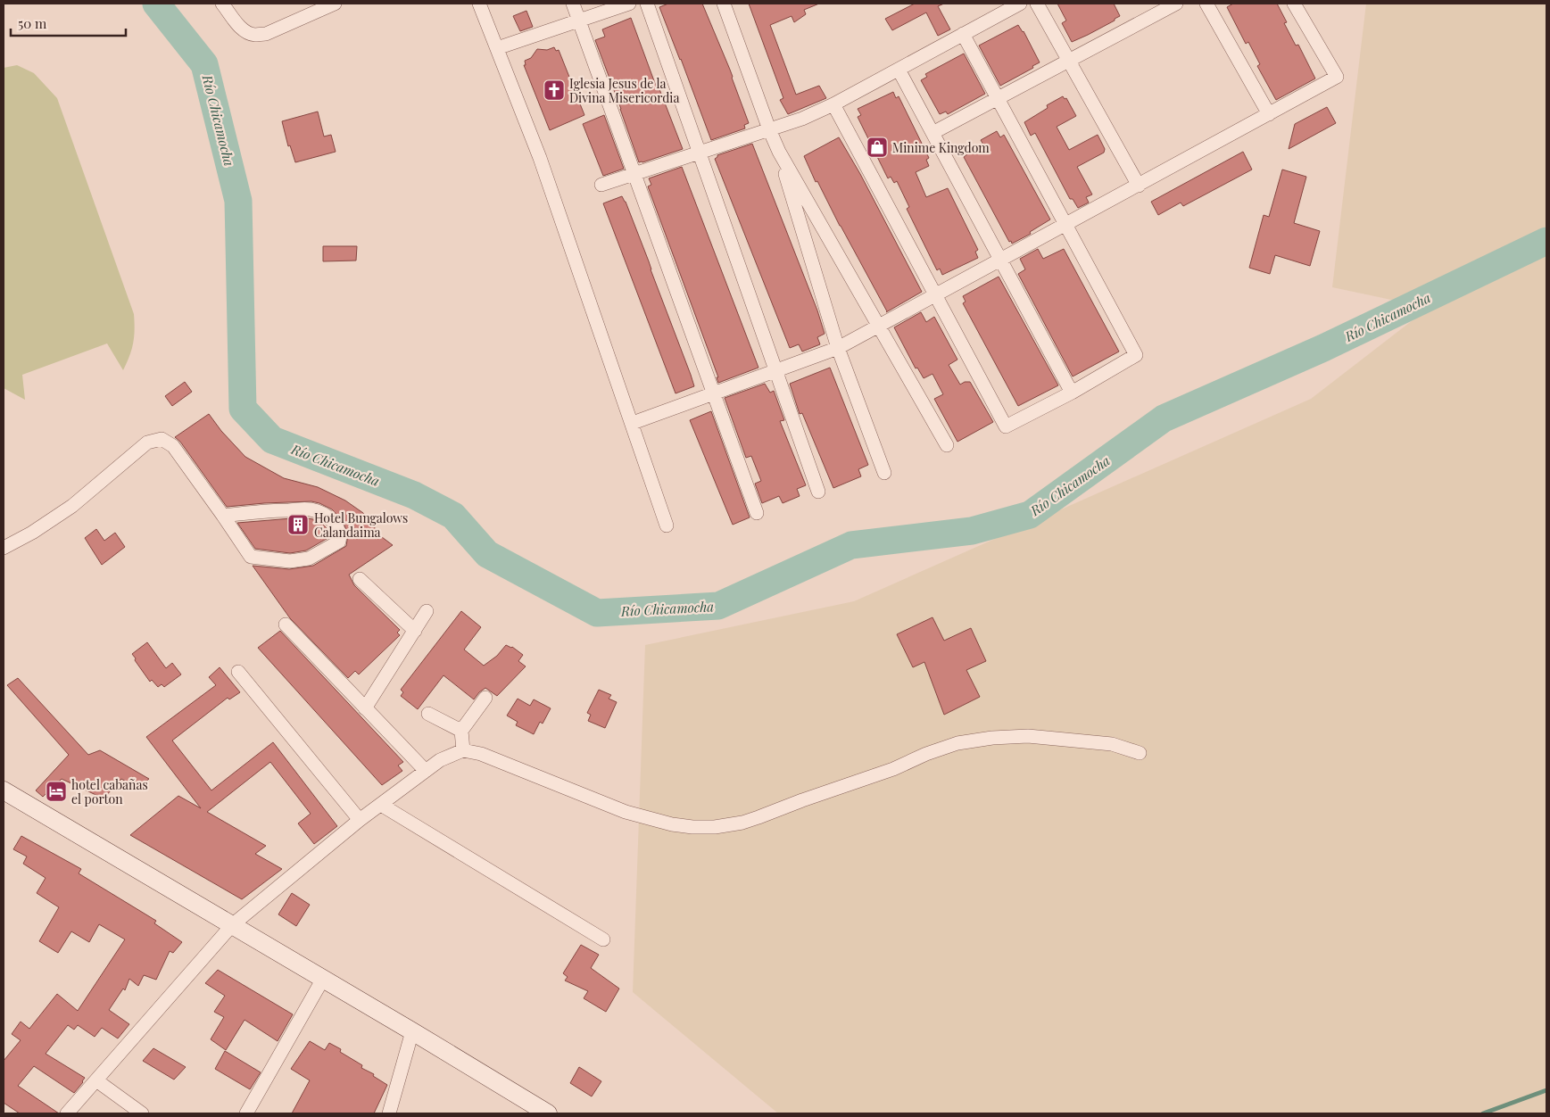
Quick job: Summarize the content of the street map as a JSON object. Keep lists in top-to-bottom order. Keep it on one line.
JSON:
{"water":["Río Chicamocha"],"places":{"church":["Iglesia Jesus de la Divina Misericordia"],"shop":["Minime Kingdom"],"building":["Hotel Bungalows Calandaima"],"hotel":["hotel cabañas el porton"]},"scale_bar":"50 m"}
